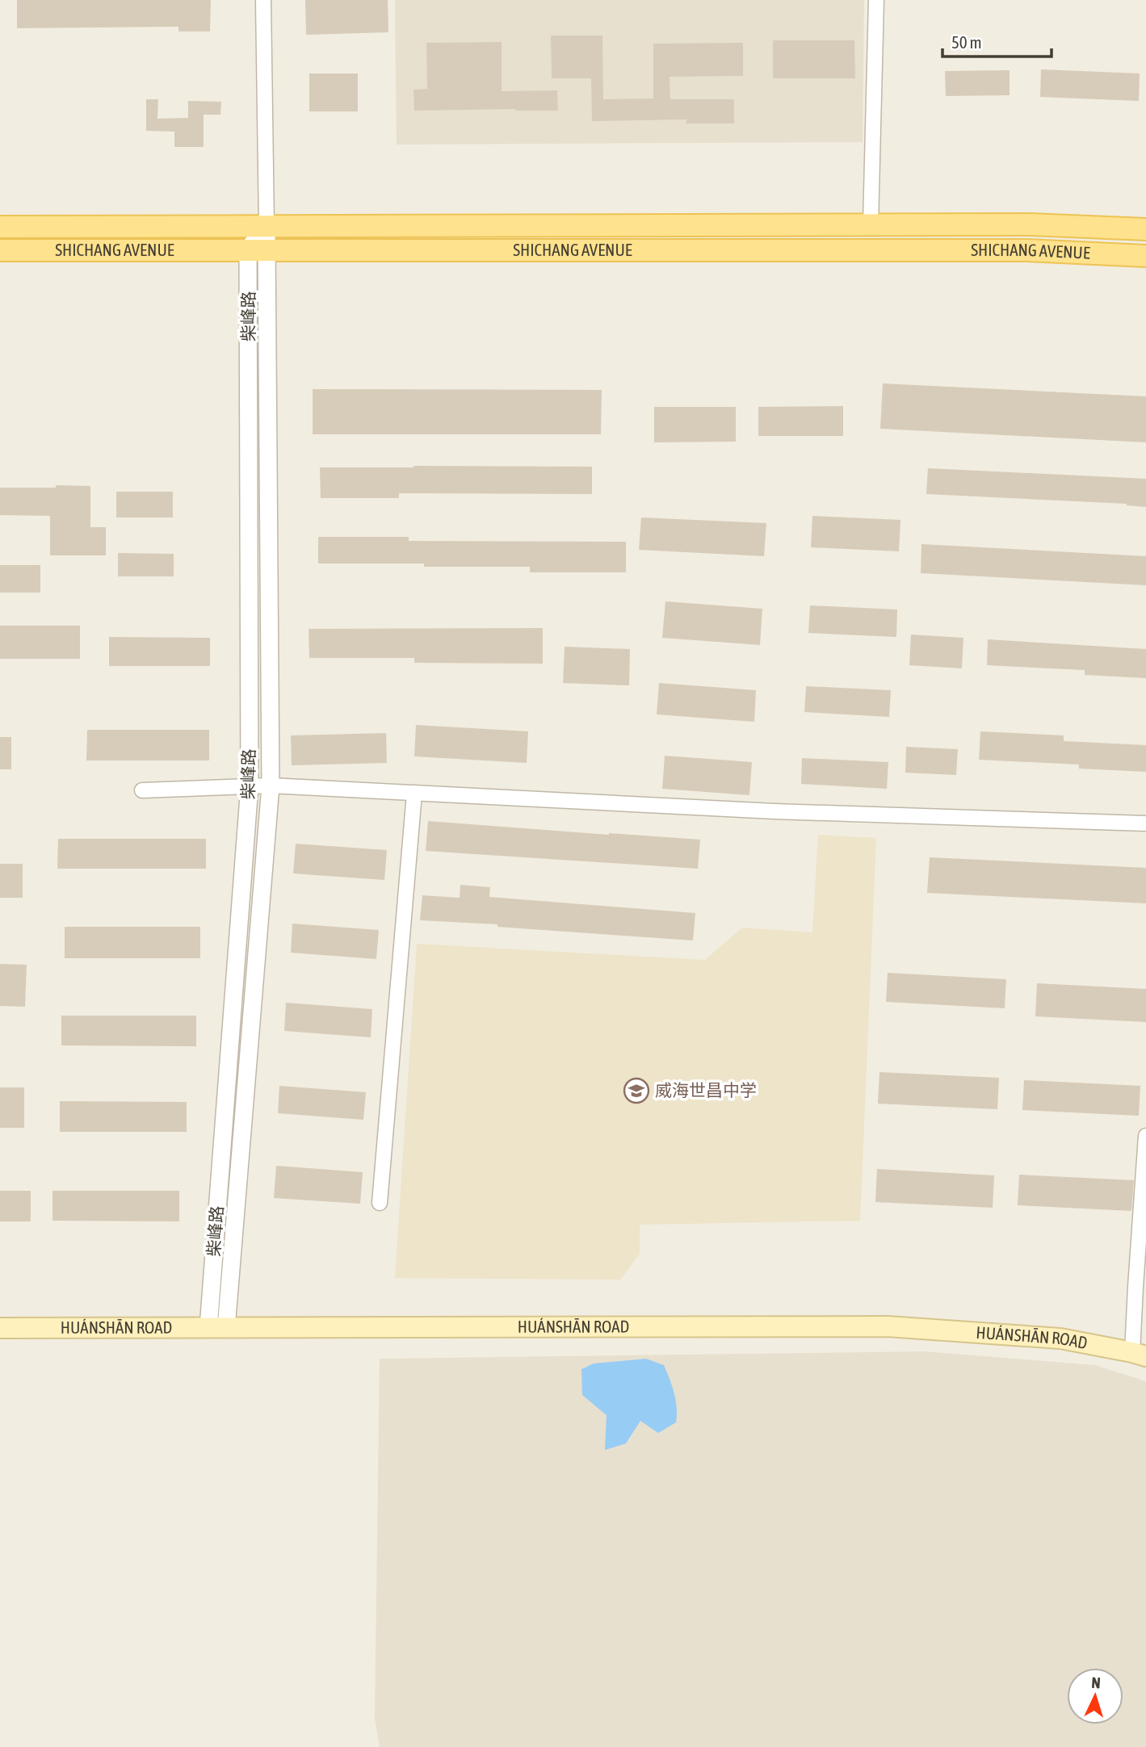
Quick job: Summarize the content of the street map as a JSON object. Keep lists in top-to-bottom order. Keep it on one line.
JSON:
{"streets":{"main road":["SHICHANG AVENUE","HUÁNSHĀN ROAD"],"street":["柴峰路"]},"crossings":[["SHICHANG AVENUE","柴峰路"],["柴峰路","HUÁNSHĀN ROAD"]],"places":{"school or university":["威海世昌中学"]},"scale_bar":"50 m","north":"top"}
